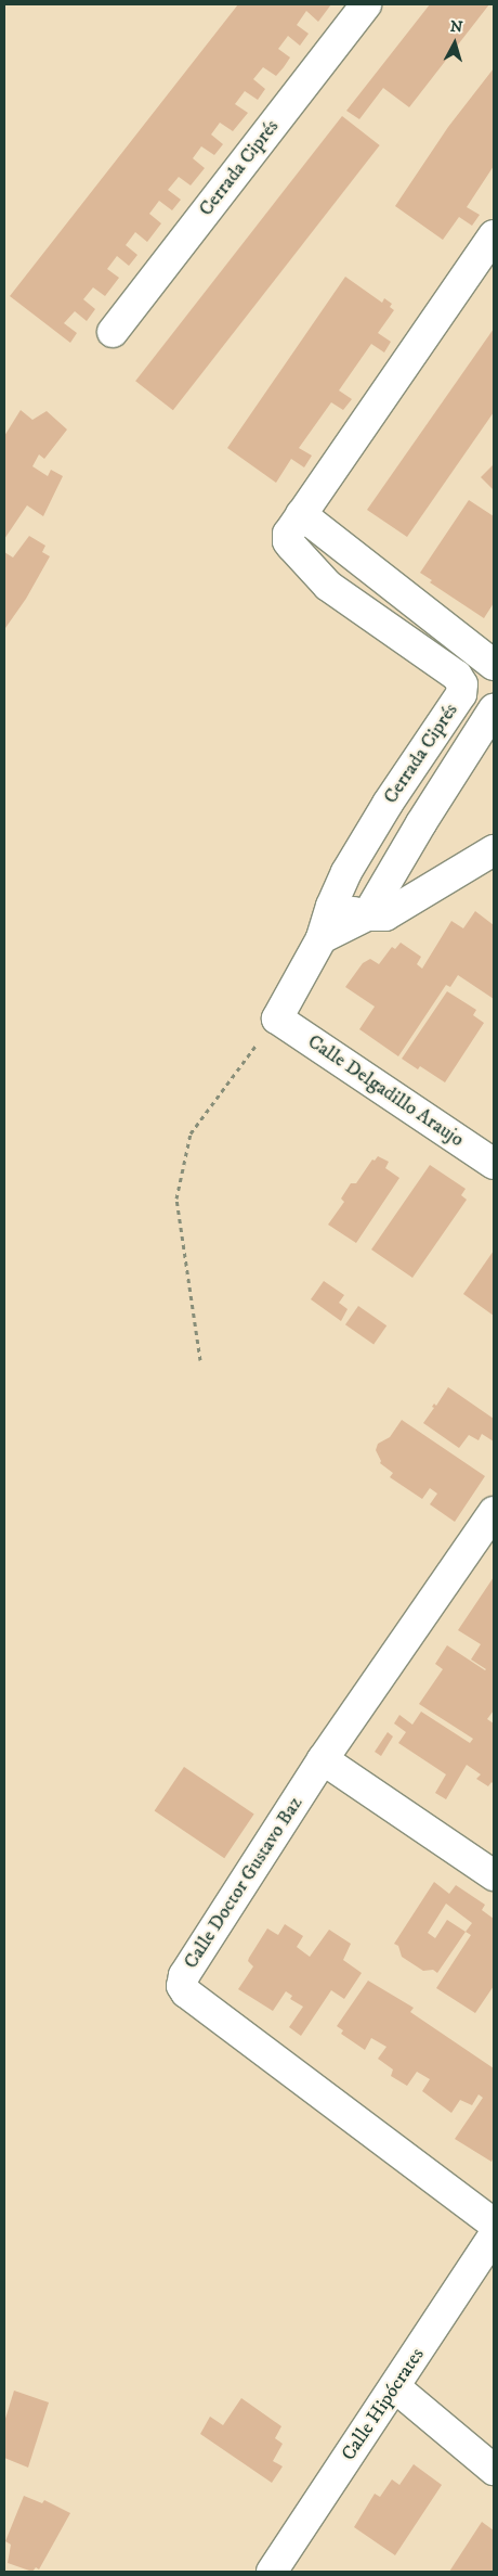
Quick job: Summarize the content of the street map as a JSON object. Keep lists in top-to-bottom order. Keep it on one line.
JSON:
{"streets":{"street":["Cerrada Ciprés","Calle Delgadillo Araujo","Calle Doctor Gustavo Baz","Calle Hipócrates"]},"crossings":[["Cerrada Ciprés","Calle Delgadillo Araujo"]],"north":"top"}
